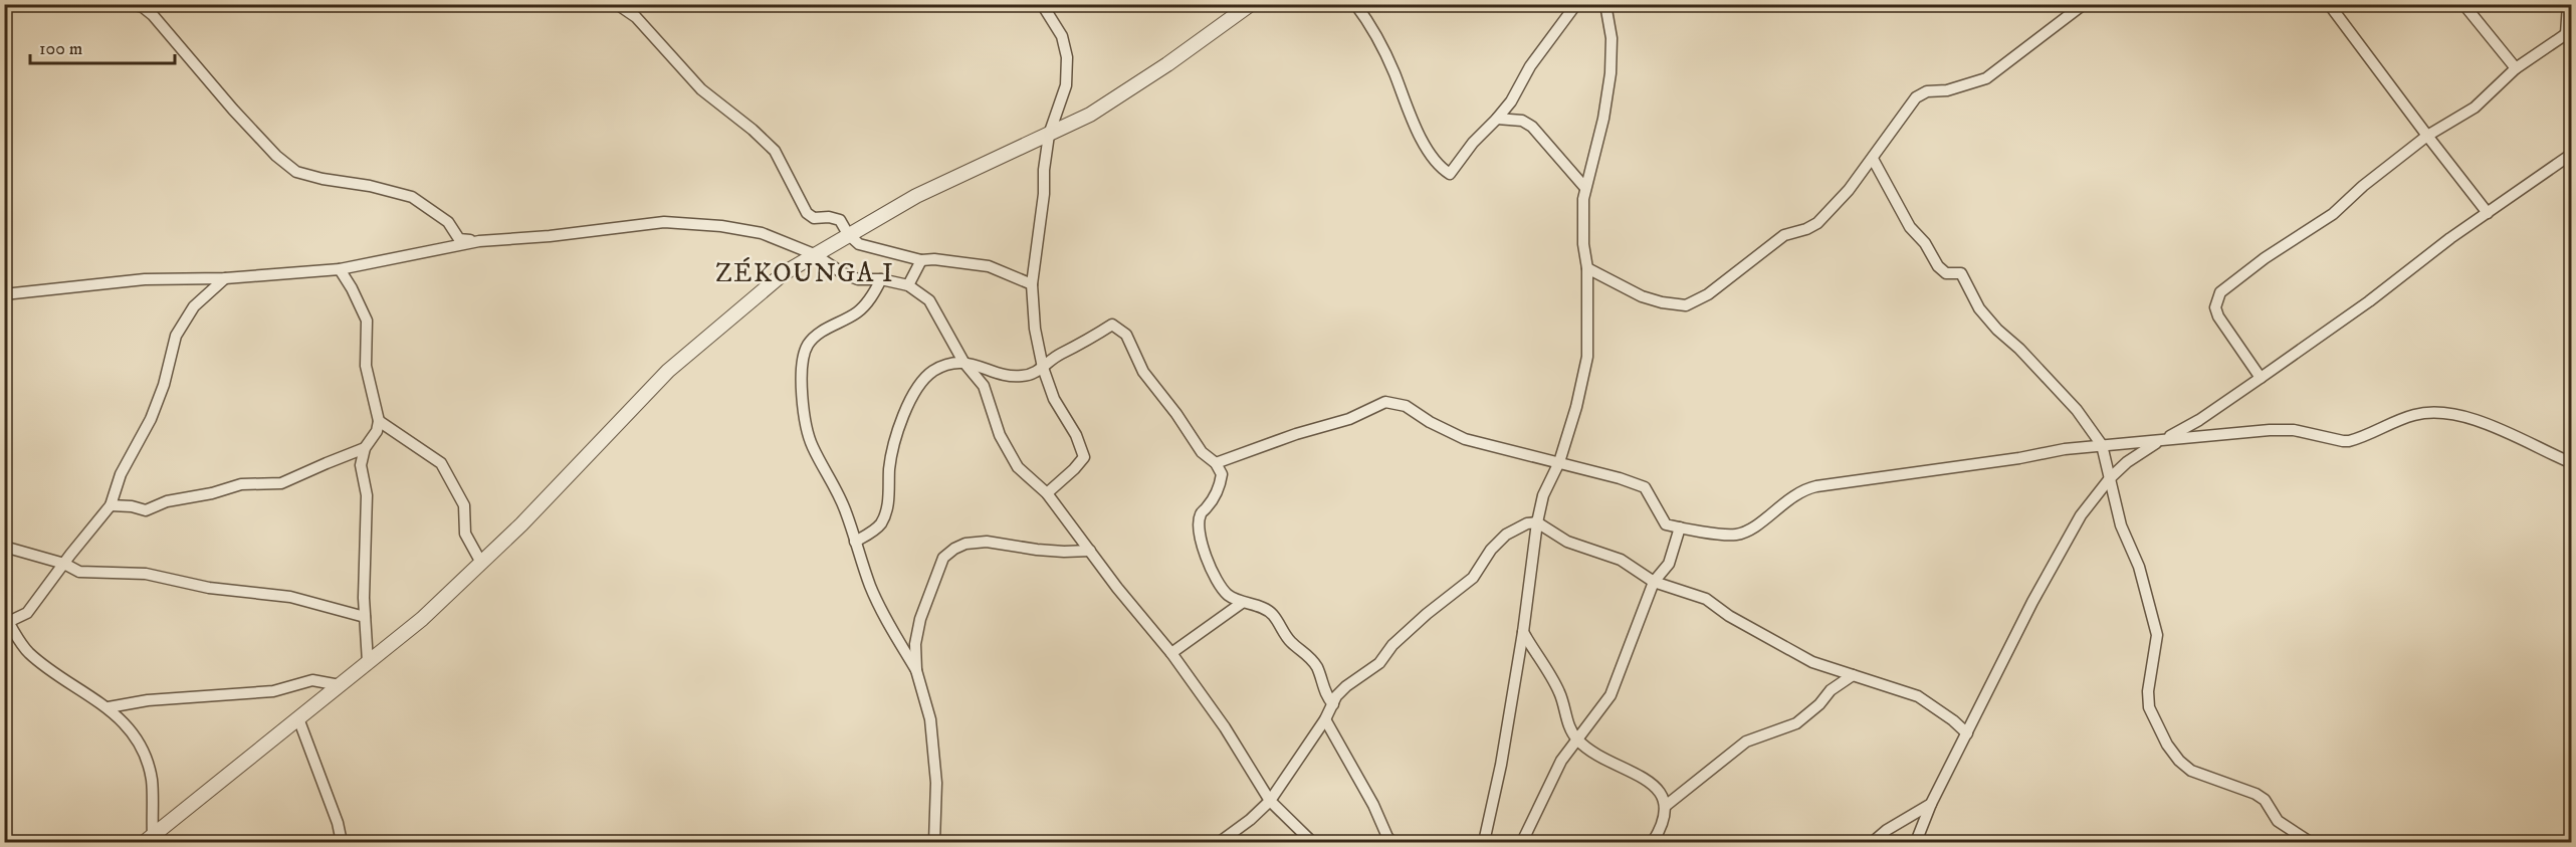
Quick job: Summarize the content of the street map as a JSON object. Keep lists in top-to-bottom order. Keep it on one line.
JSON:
{"districts":["ZÉKOUNGA I"],"scale_bar":"100 m"}
